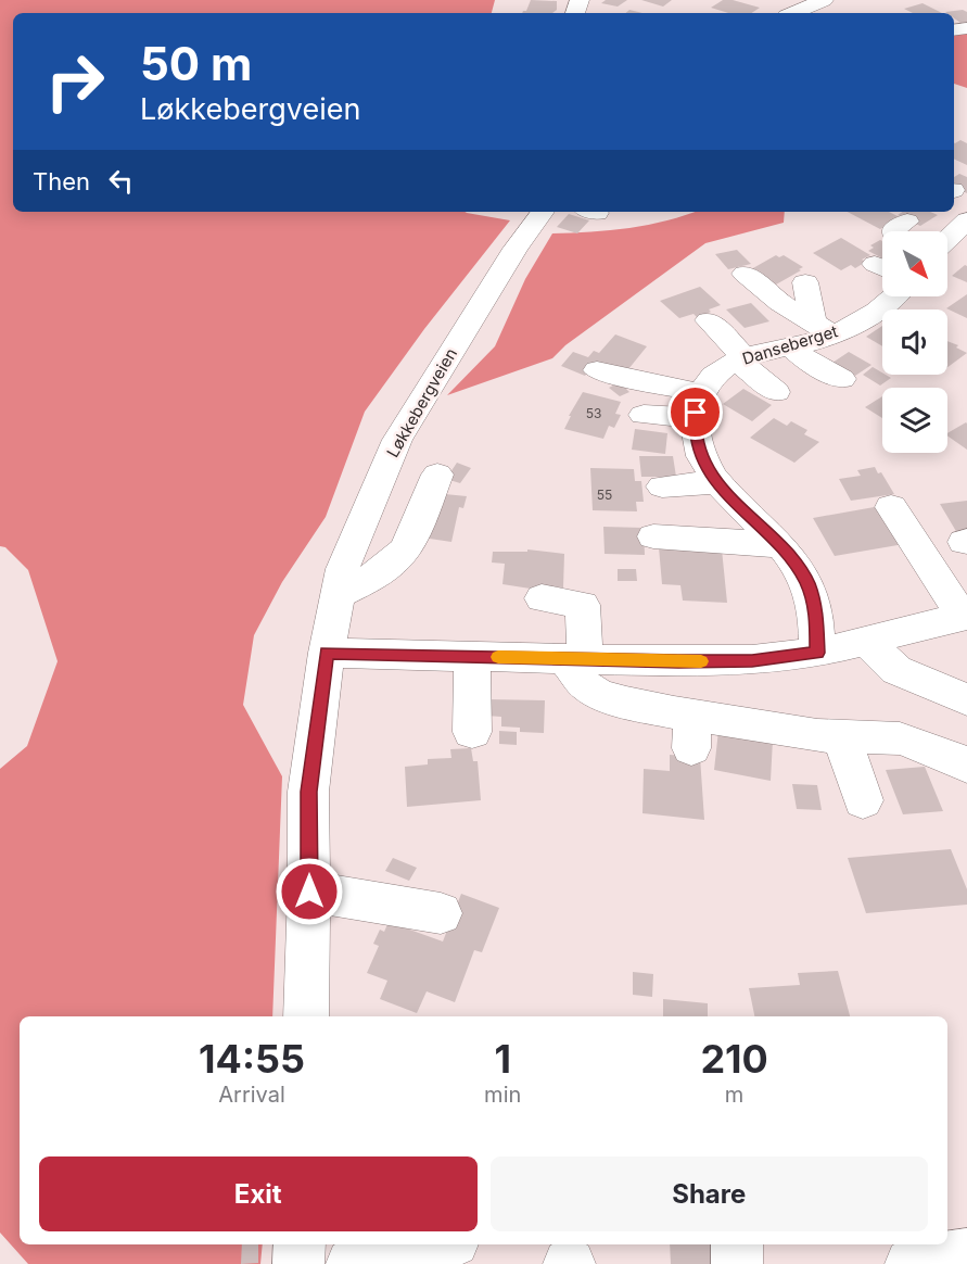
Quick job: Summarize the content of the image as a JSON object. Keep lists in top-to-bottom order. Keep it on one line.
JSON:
{"streets":{"street":["Danseberget","Løkkebergveien"]},"house_numbers":["53","55"],"north":"bottom right","page":{"turn":["50 m","Løkkebergveien"],"then":"Then","eta":["14:55","Arrival","1","min","210","m"],"buttons":["Exit","Share"]}}
